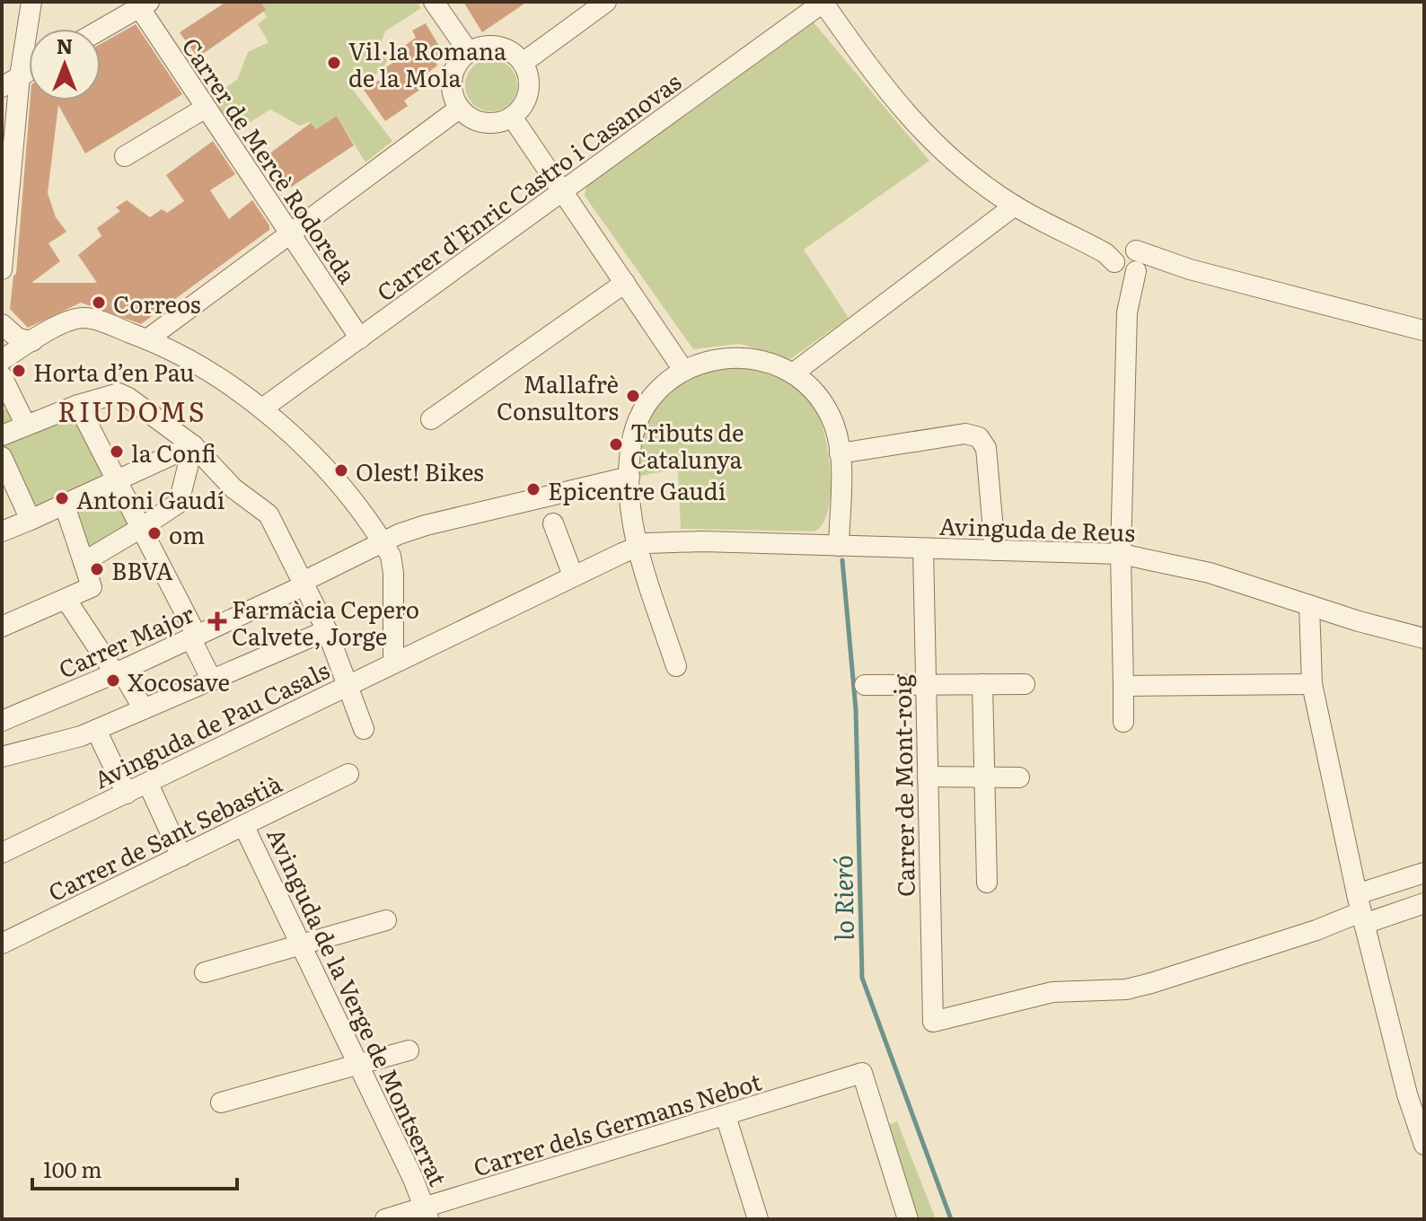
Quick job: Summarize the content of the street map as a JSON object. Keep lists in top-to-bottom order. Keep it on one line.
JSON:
{"streets":{"street":["Carrer de Mercè Rodoreda","Carrer d'Enric Castro i Casanovas","Avinguda de Reus","Carrer Major","Avinguda de Pau Casals","Carrer de Mont-roig","Carrer de Sant Sebastià","Avinguda de la Verge de Montserrat","Carrer dels Germans Nebot"]},"crossings":[["Carrer de Mercè Rodoreda","Carrer d'Enric Castro i Casanovas"],["Avinguda de Reus","Carrer Major"],["Avinguda de Reus","Avinguda de Pau Casals"],["Avinguda de Reus","Carrer de Mont-roig"],["Carrer Major","Avinguda de Pau Casals"],["Carrer de Sant Sebastià","Avinguda de la Verge de Montserrat"],["Avinguda de la Verge de Montserrat","Carrer dels Germans Nebot"]],"districts":["RIUDOMS"],"water":["lo Rieró"],"places":{"other":["Vil·la Romana de la Mola","Correos","Horta d’en Pau","Mallafrè Consultors","Tributs de Catalunya","la Confi","Olest! Bikes","Epicentre Gaudí","Antoni Gaudí","om","BBVA","Xocosave"],"health":["Farmàcia Cepero Calvete, Jorge"]},"scale_bar":"100 m","north":"top"}
